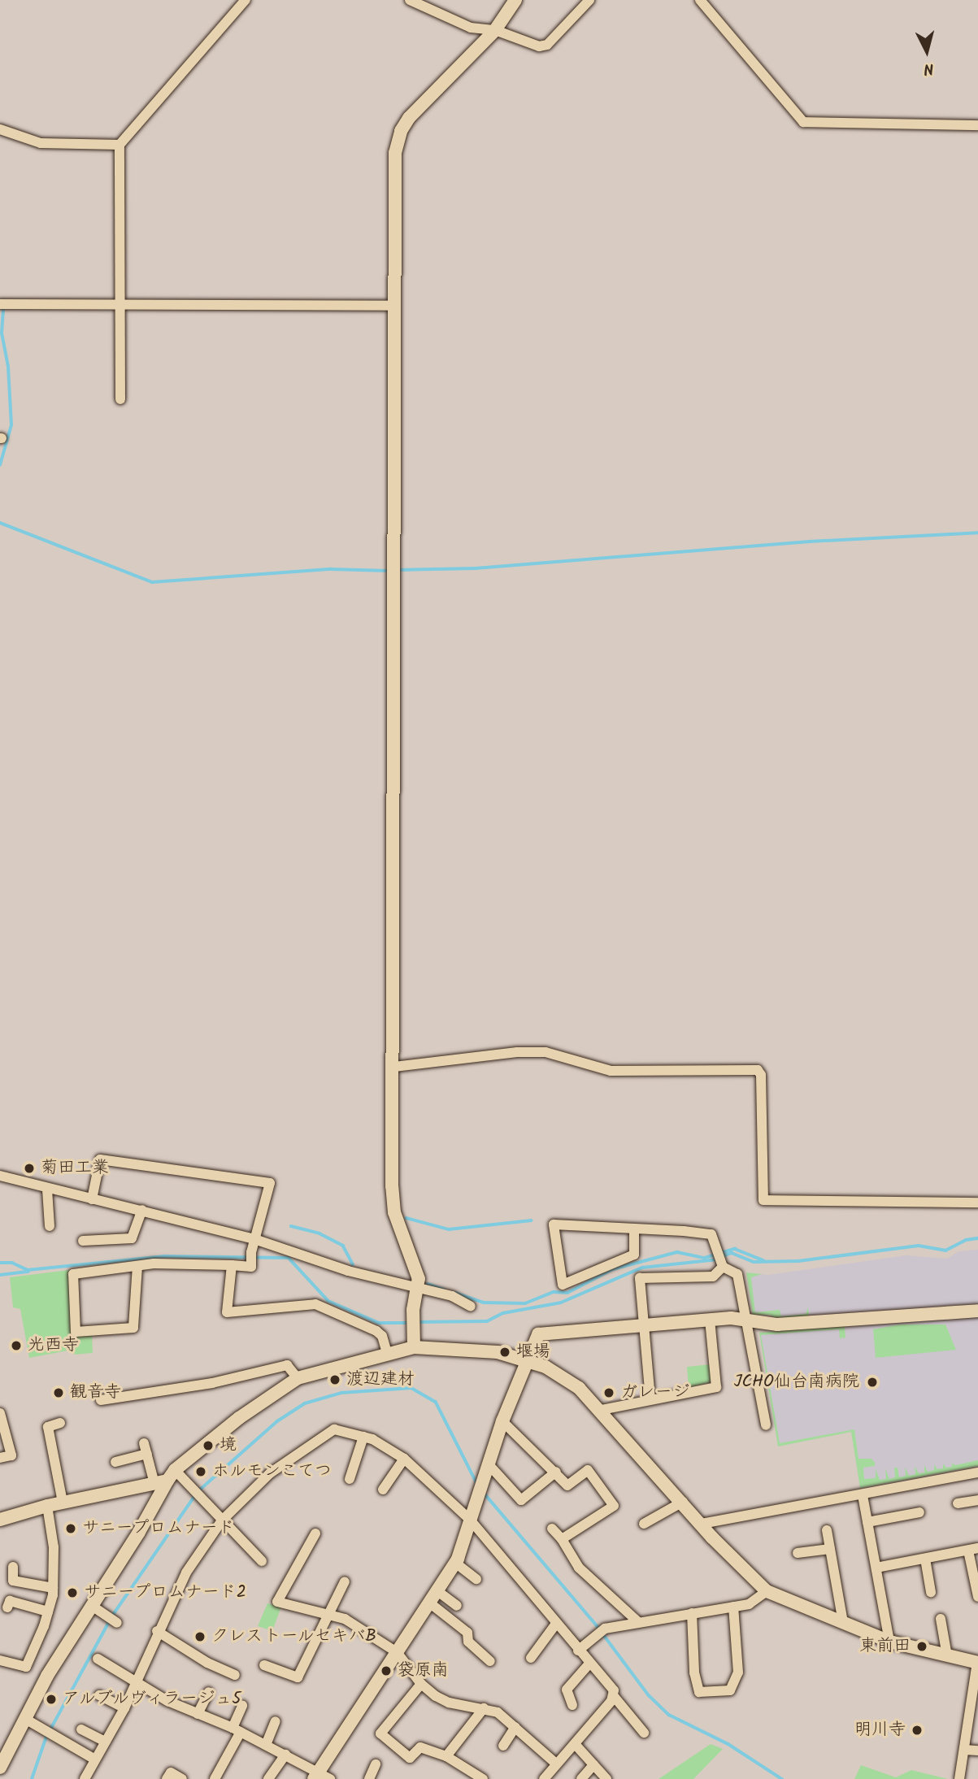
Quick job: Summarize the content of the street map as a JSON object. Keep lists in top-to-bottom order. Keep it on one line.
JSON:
{"places":["菊田工業","光西寺","堰場","渡辺建材","JCHO仙台南病院","観音寺","ガレージ","境","ホルモンこてつ","サニープロムナード","サニープロムナード2","クレストールセキバB","東前田","袋原南","アルブルヴィラージュ5","明川寺"],"north":"bottom"}
